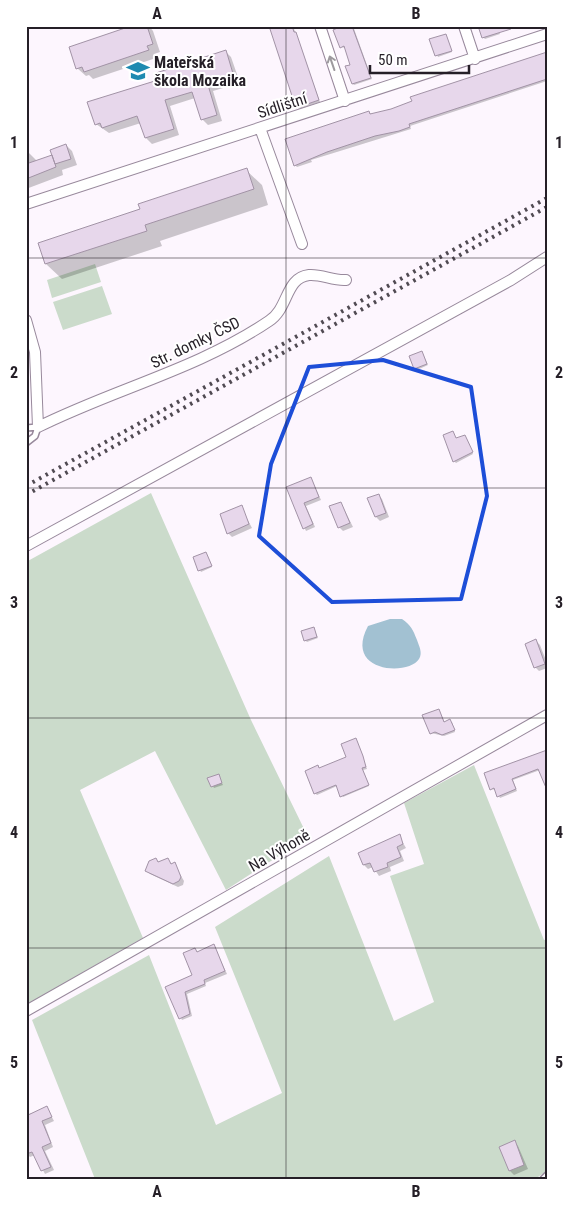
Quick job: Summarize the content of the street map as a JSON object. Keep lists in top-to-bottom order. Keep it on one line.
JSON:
{"streets":{"street":["Sídlištní","Str. domky ČSD","Na Výhoně"]},"places":{"school or university":["Mateřská škola Mozaika"]},"scale_bar":"50 m","grid":{"columns":["A","B"],"rows":["1","2","3","4","5"]}}
